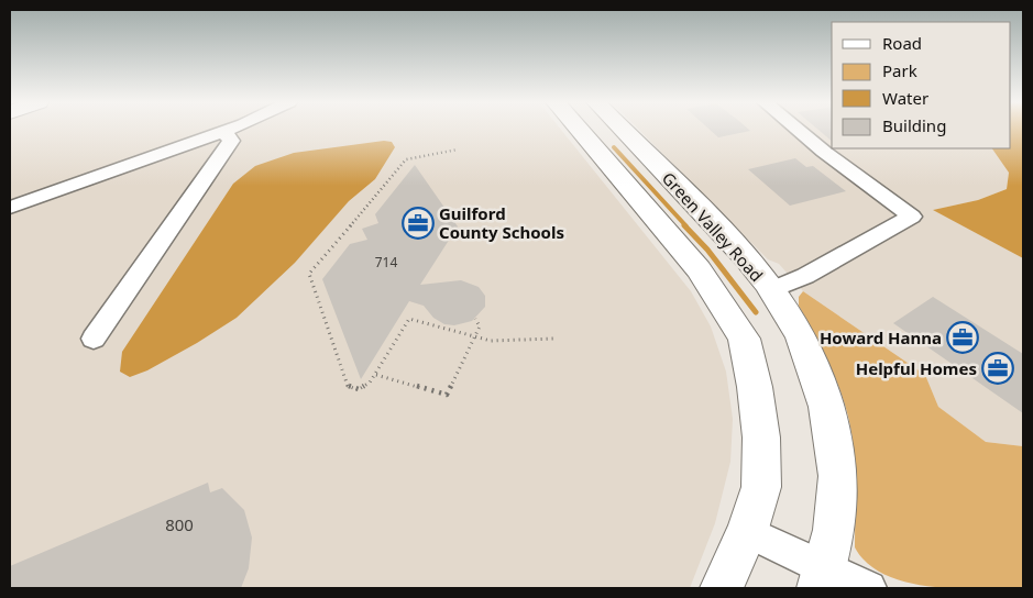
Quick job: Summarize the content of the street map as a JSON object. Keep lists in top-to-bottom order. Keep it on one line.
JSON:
{"streets":{"main road":["Green Valley Road"]},"places":{"office":["Guilford County Schools","Howard Hanna","Helpful Homes"]},"house_numbers":["714","800"],"legend":["Road","Park","Water","Building"]}
